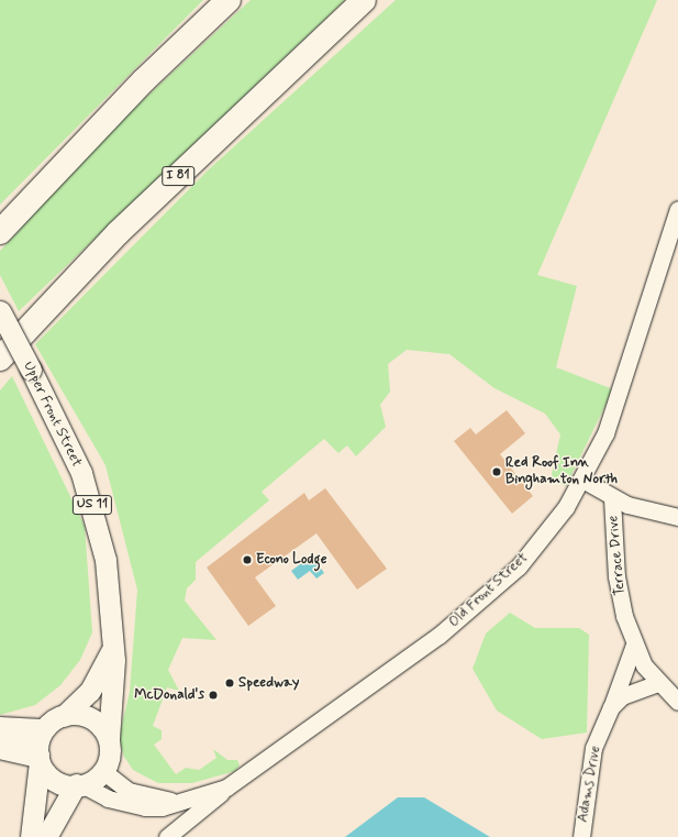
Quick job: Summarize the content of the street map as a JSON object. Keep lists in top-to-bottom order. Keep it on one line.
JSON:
{"streets":{"highway":["I 81"],"main road":["Upper Front Street","US 11"],"street":["Terrace Drive","Old Front Street","Adams Drive"]},"crossings":[["Upper Front Street","Old Front Street"],["Terrace Drive","Adams Drive"]],"places":["Red Roof Inn Binghamton North","Econo Lodge","Speedway","McDonald's"]}
